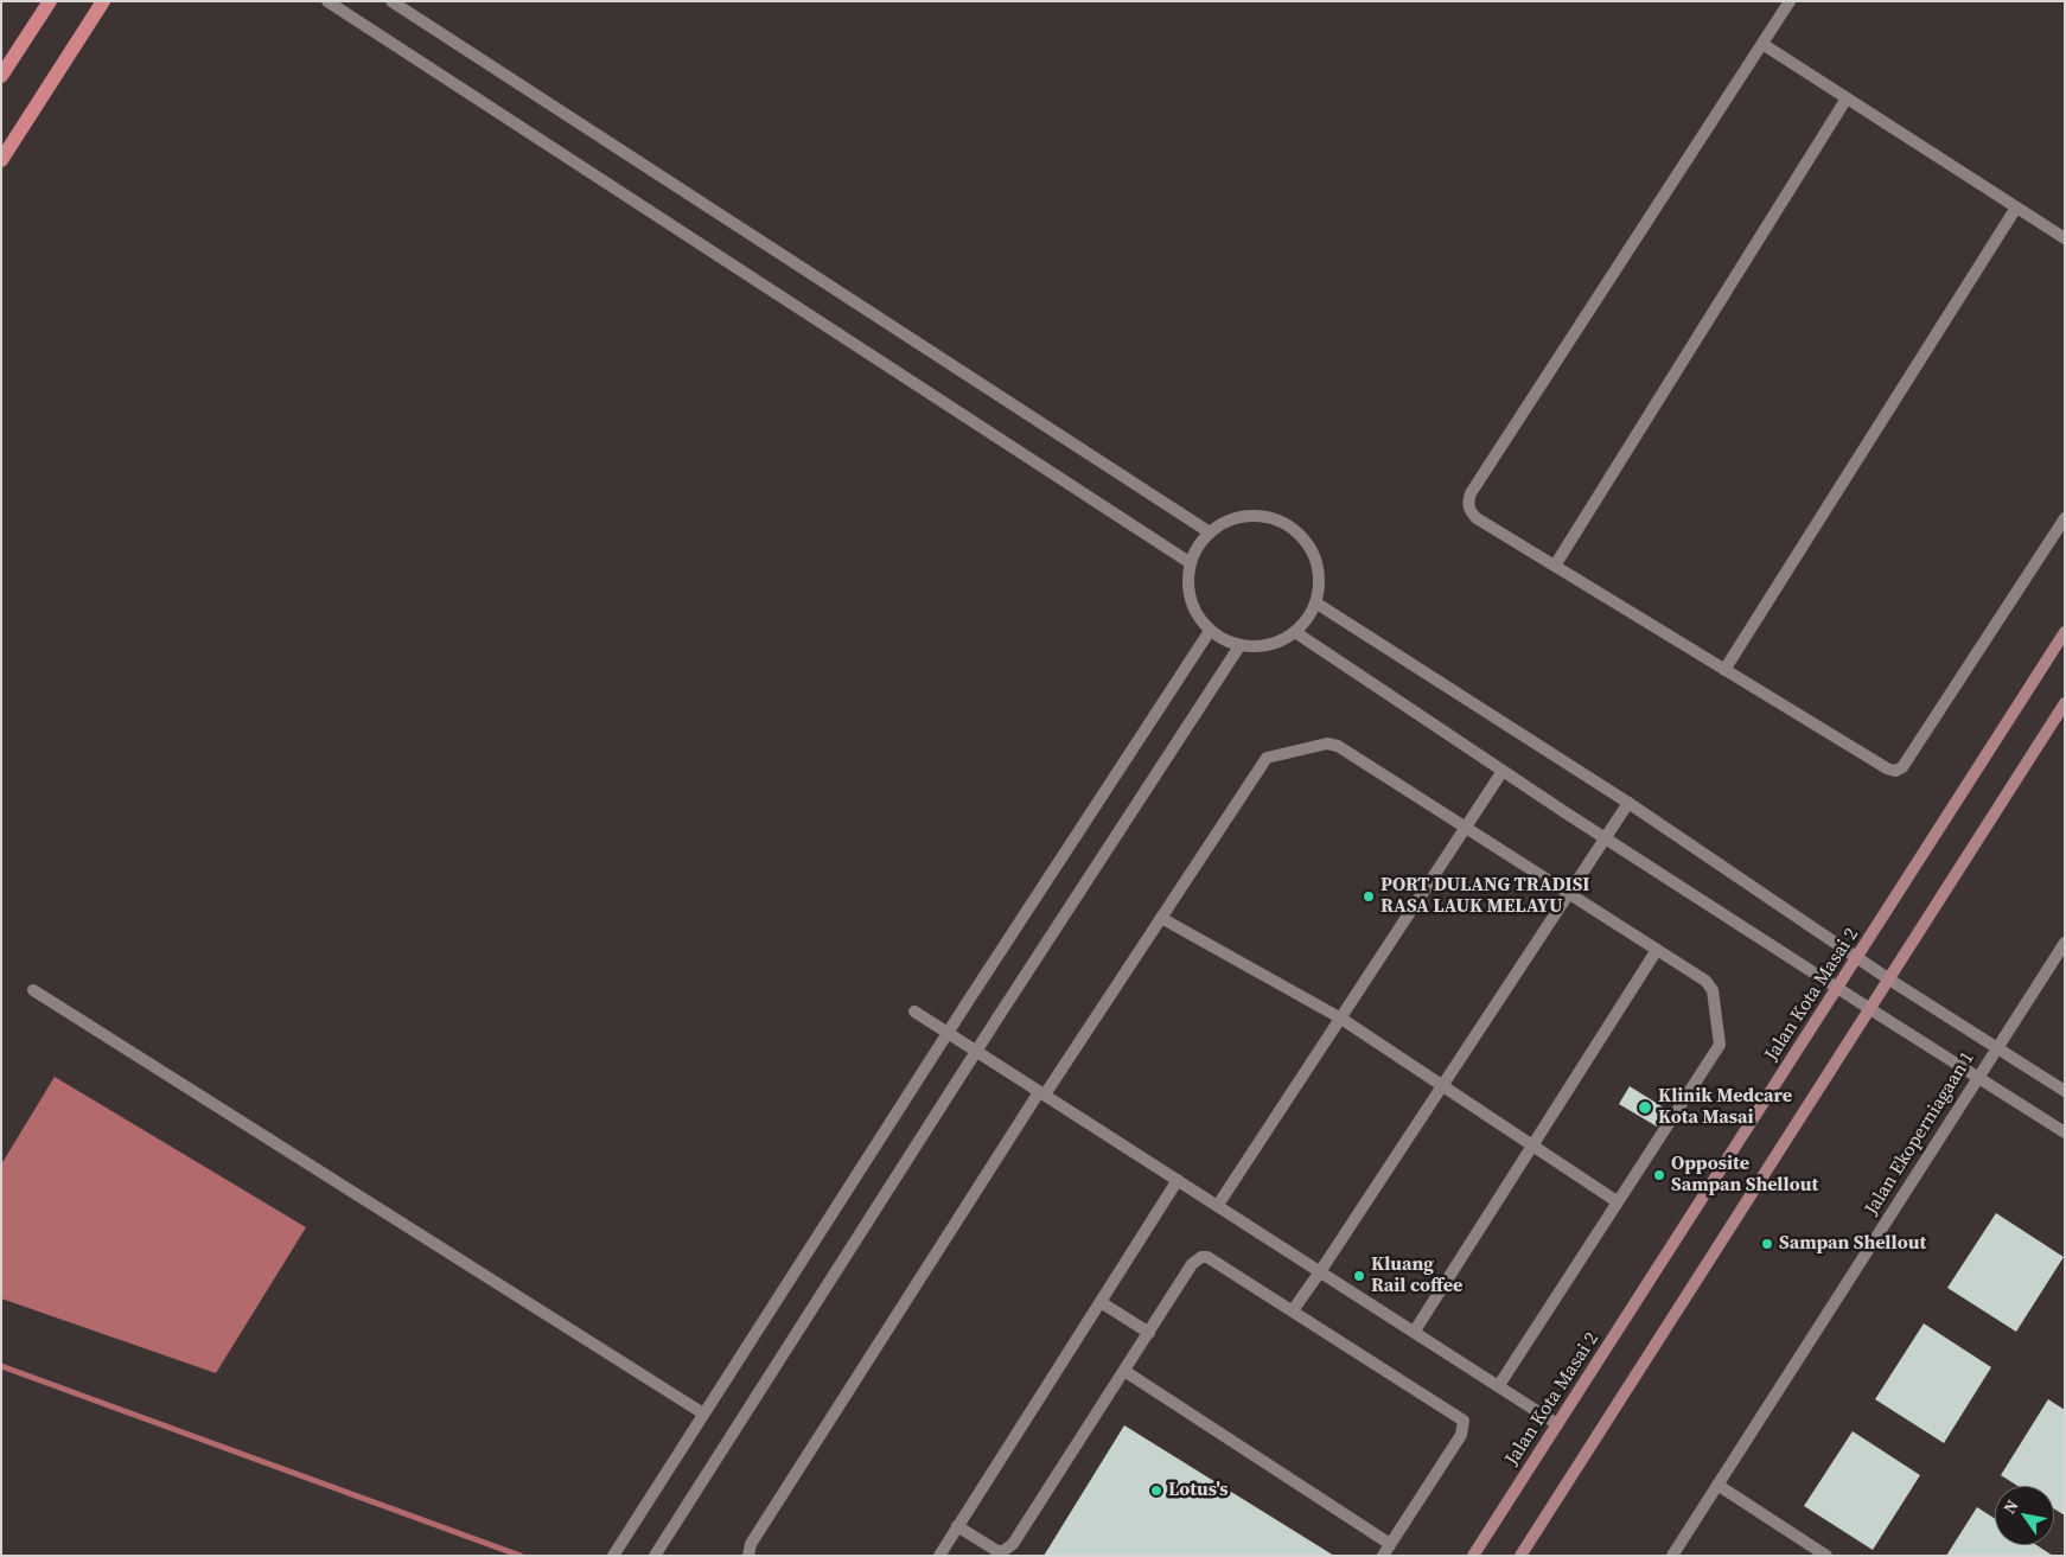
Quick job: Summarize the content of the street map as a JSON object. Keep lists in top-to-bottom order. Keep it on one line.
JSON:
{"streets":{"main road":["Jalan Kota Masai 2"],"street":["Jalan Ekoperniagaan 1"]},"places":["PORT DULANG TRADISI RASA LAUK MELAYU","Klinik Medcare Kota Masai","Opposite Sampan Shellout","Sampan Shellout","Kluang Rail coffee","Lotus's"],"north":"top left"}
